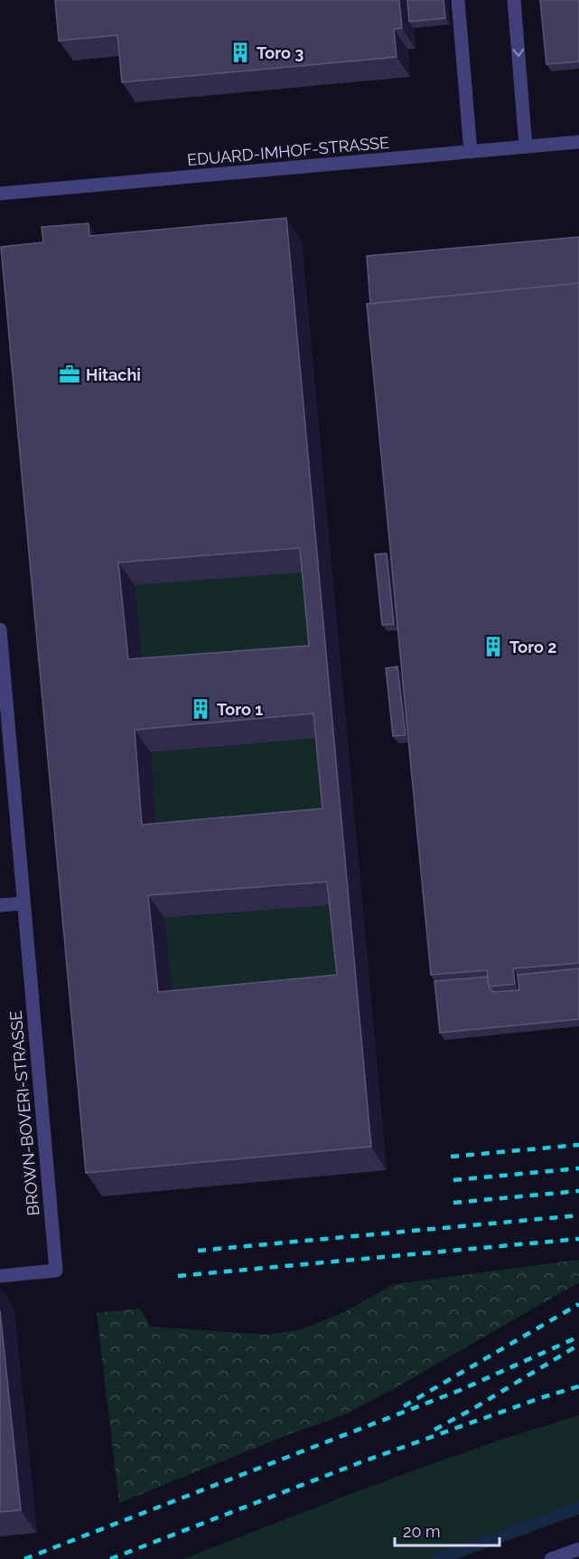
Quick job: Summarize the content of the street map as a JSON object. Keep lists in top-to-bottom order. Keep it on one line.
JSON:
{"streets":{"street":["EDUARD-IMHOF-STRASSE","BROWN-BOVERI-STRASSE"]},"places":{"building":["Toro 3","Toro 2","Toro 1"],"office":["Hitachi"]},"scale_bar":"20 m"}
